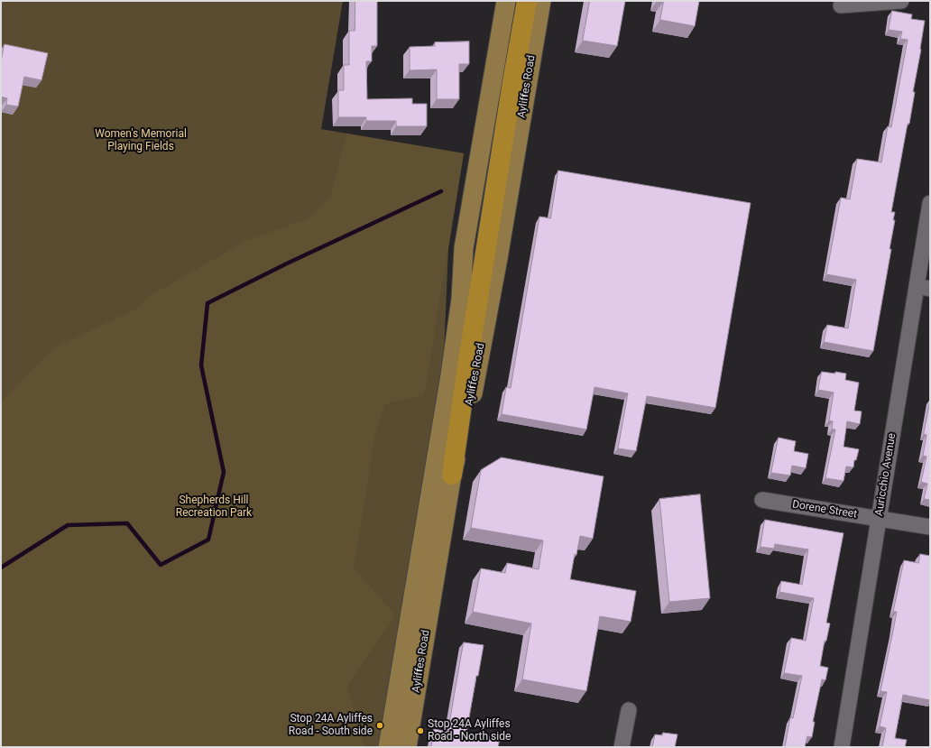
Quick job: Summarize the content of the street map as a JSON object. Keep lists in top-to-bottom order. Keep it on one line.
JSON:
{"streets":{"main road":["Ayliffes Road"],"street":["Auricchio Avenue","Dorene Street"]},"crossings":[["Auricchio Avenue","Dorene Street"]],"parks":["Women's Memorial Playing Fields","Shepherds Hill Recreation Park"],"places":["Stop 24A Ayliffes Road - South side","Stop 24A Ayliffes Road - North side"]}
